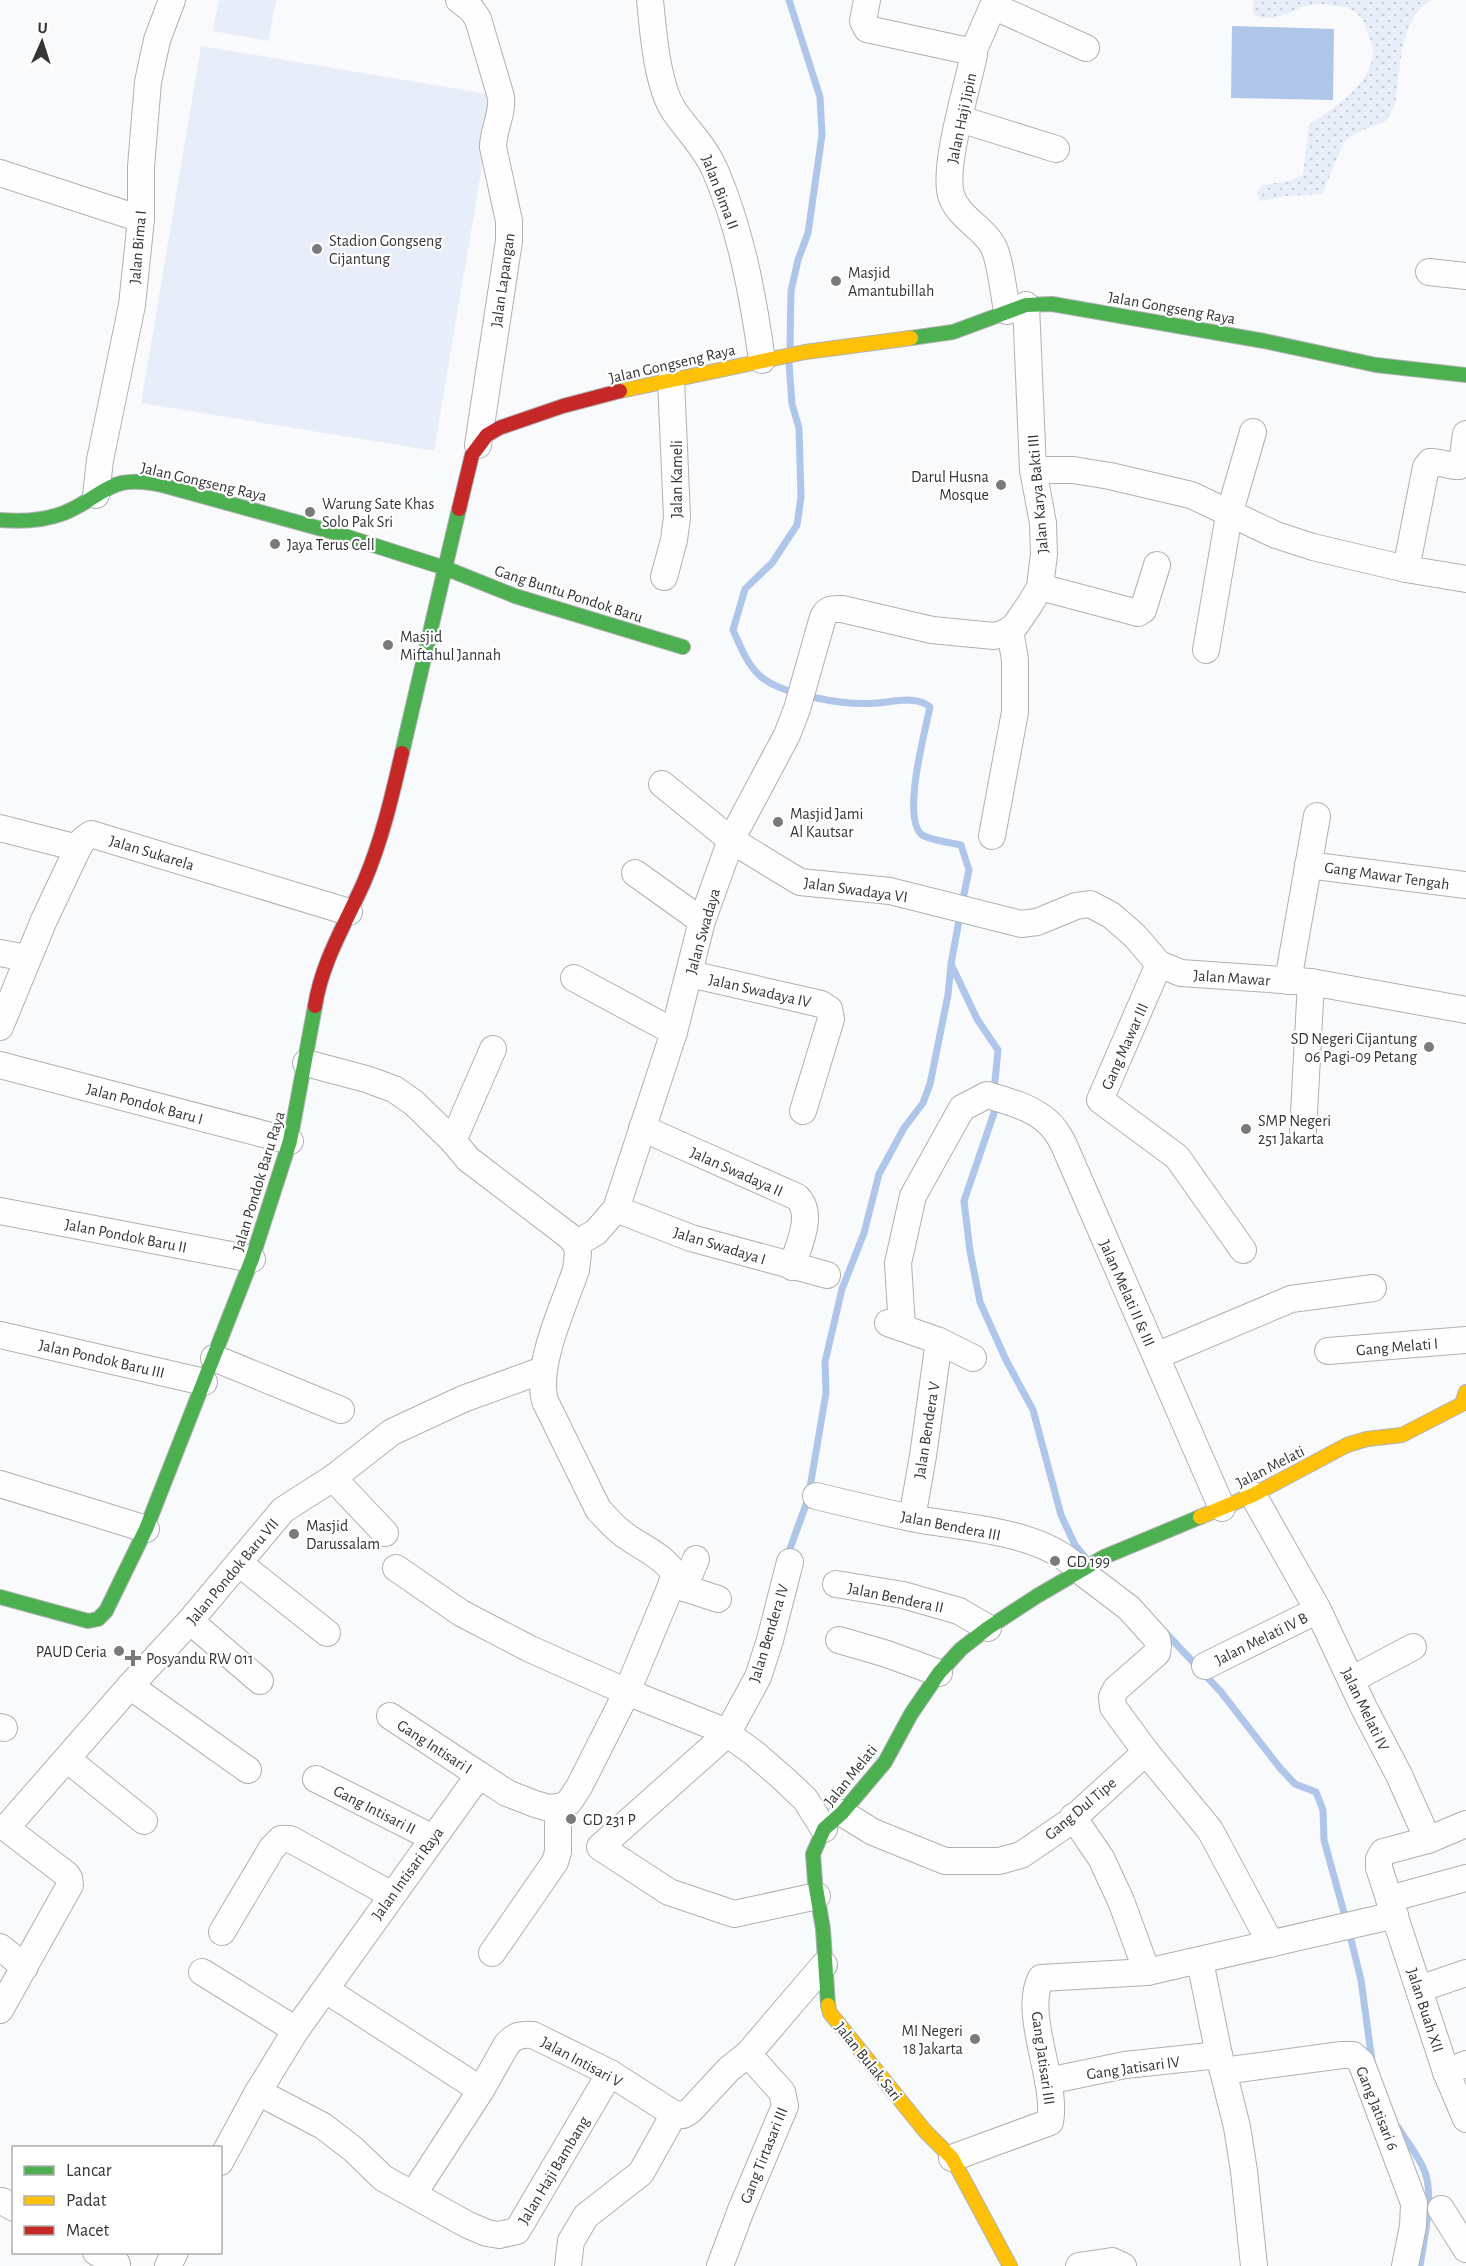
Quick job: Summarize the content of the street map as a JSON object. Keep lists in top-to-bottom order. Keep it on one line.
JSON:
{"streets":{"street":["Jalan Haji Jipin","Jalan Bima II","Jalan Bima I","Jalan Lapangan","Jalan Gongseng Raya","Jalan Kameli","Jalan Karya Bakti III","Gang Buntu Pondok Baru","Jalan Sukarela","Gang Mawar Tengah","Jalan Swadaya VI","Jalan Swadaya","Jalan Mawar","Jalan Swadaya IV","Gang Mawar III","Jalan Pondok Baru I","Jalan Swadaya II","Jalan Pondok Baru Raya","Jalan Pondok Baru II","Jalan Swadaya I","Jalan Melati II & III","Gang Melati I","Jalan Pondok Baru III","Jalan Bendera V","Jalan Melati","Jalan Bendera III","Jalan Pondok Baru VII","Jalan Bendera II","Jalan Bendera IV","Jalan Melati IV B","Jalan Melati IV","Gang Intisari I","Gang Dul Tipe","Gang Intisari II","Jalan Intisari Raya","Jalan Buah XII","Gang Jatisari III","Jalan Intisari V","Jalan Bulak Sari","Gang Jatisari IV","Gang Jatisari 6","Gang Tirtasari III","Jalan Haji Bambang"]},"crossings":[["Jalan Haji Jipin","Jalan Gongseng Raya"],["Jalan Haji Jipin","Jalan Karya Bakti III"],["Jalan Bima II","Jalan Gongseng Raya"],["Jalan Bima I","Jalan Gongseng Raya"],["Jalan Lapangan","Jalan Gongseng Raya"],["Jalan Gongseng Raya","Jalan Kameli"],["Jalan Gongseng Raya","Jalan Karya Bakti III"],["Jalan Gongseng Raya","Gang Buntu Pondok Baru"],["Jalan Gongseng Raya","Jalan Pondok Baru Raya"],["Jalan Karya Bakti III","Jalan Swadaya"],["Gang Buntu Pondok Baru","Jalan Pondok Baru Raya"],["Jalan Sukarela","Jalan Pondok Baru Raya"],["Jalan Swadaya VI","Jalan Swadaya"],["Jalan Swadaya VI","Jalan Mawar"],["Jalan Swadaya","Jalan Swadaya IV"],["Jalan Swadaya","Jalan Swadaya II"],["Jalan Swadaya","Jalan Swadaya I"],["Jalan Mawar","Gang Mawar III"],["Jalan Pondok Baru I","Jalan Pondok Baru Raya"],["Jalan Swadaya II","Jalan Swadaya I"],["Jalan Pondok Baru Raya","Jalan Pondok Baru II"],["Jalan Pondok Baru Raya","Jalan Pondok Baru III"],["Jalan Melati II & III","Jalan Bendera V"],["Jalan Melati II & III","Jalan Melati"],["Jalan Bendera V","Jalan Bendera III"],["Jalan Melati","Jalan Bendera III"],["Jalan Melati","Jalan Bendera II"],["Jalan Melati","Jalan Melati IV"],["Jalan Melati","Gang Dul Tipe"],["Jalan Melati","Jalan Bulak Sari"],["Jalan Bendera III","Gang Dul Tipe"],["Jalan Bendera III","Gang Jatisari III"],["Jalan Bendera IV","Jalan Bulak Sari"],["Jalan Melati IV B","Jalan Melati IV"],["Gang Intisari I","Jalan Intisari Raya"],["Gang Dul Tipe","Jalan Bulak Sari"],["Gang Intisari II","Jalan Intisari Raya"],["Jalan Intisari Raya","Jalan Haji Bambang"],["Jalan Buah XII","Gang Jatisari III"],["Gang Jatisari III","Jalan Bulak Sari"],["Gang Jatisari III","Gang Jatisari IV"],["Jalan Intisari V","Jalan Haji Bambang"],["Gang Jatisari IV","Gang Jatisari 6"]],"places":{"other":["Stadion Gongseng Cijantung","Masjid Amantubillah","Darul Husna Mosque","Warung Sate Khas Solo Pak Sri","Jaya Terus Cell","Masjid Miftahul Jannah","Masjid Jami Al Kautsar","SD Negeri Cijantung 06 Pagi-09 Petang","SMP Negeri 251 Jakarta","Masjid Darussalam","GD 199","PAUD Ceria","GD 231 P","MI Negeri 18 Jakarta"],"health":["Posyandu RW 011"]},"legend":["Lancar","Padat","Macet"],"north":"top"}
